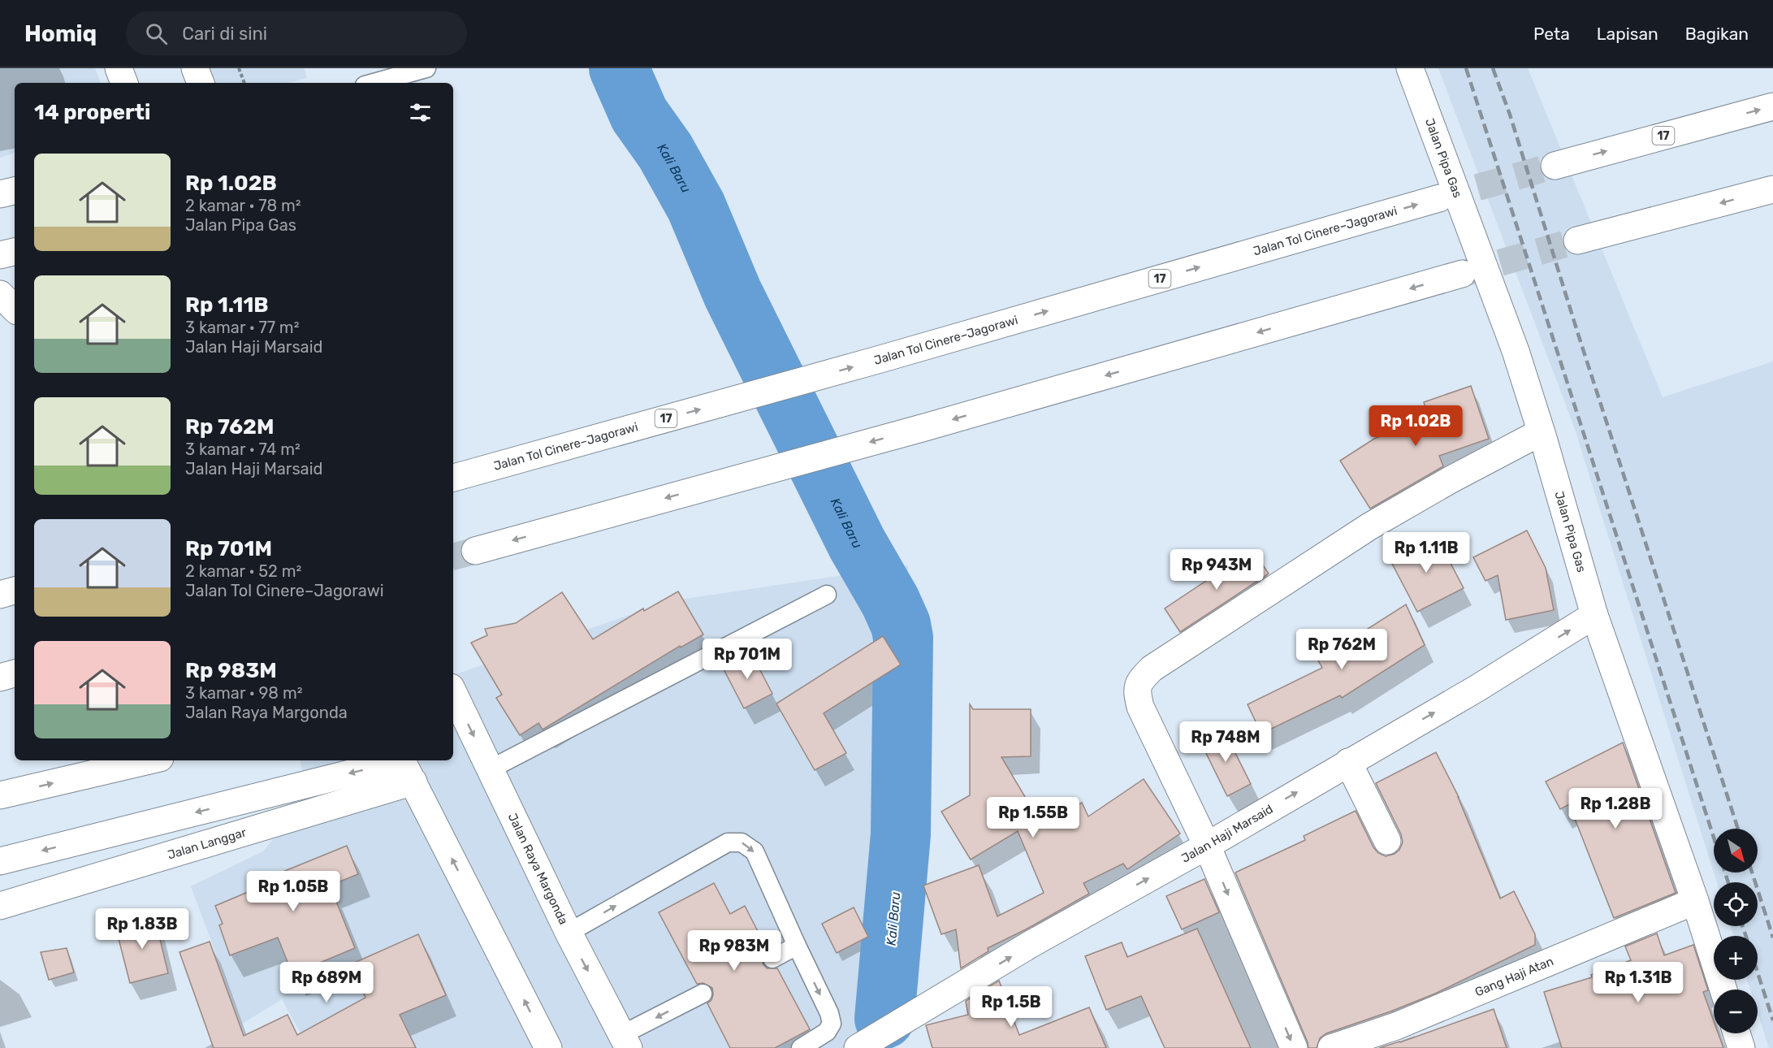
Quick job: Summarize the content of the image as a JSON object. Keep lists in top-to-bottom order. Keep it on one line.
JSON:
{"streets":{"main road":["17","Jalan Pipa Gas","Jalan Tol Cinere–Jagorawi","Jalan Haji Marsaid","Jalan Langgar","Jalan Raya Margonda","Gang Haji Atan"]},"crossings":[["Jalan Pipa Gas","Jalan Haji Marsaid"],["Jalan Pipa Gas","Gang Haji Atan"]],"one_way":["Jalan Haji Marsaid"],"water":["Kali Baru"],"north":"bottom right","page":{"header":"Homiq","search":"Cari di sini","nav":["Peta","Lapisan","Bagikan"],"heading":"14 properti","list":[{"name":"Rp 1.02B","note":"2 kamar · 78 m² · Jalan Pipa Gas"},{"name":"Rp 1.11B","note":"3 kamar · 77 m² · Jalan Haji Marsaid"},{"name":"Rp 762M","note":"3 kamar · 74 m² · Jalan Haji Marsaid"},{"name":"Rp 701M","note":"2 kamar · 52 m² · Jalan Tol Cinere–Jagorawi"},{"name":"Rp 983M","note":"3 kamar · 98 m² · Jalan Raya Margonda"}],"price":["Rp 1.02B","Rp 1.11B","Rp 943M","Rp 762M","Rp 701M","Rp 748M","Rp 1.28B","Rp 1.55B","Rp 1.05B","Rp 1.83B","Rp 983M","Rp 689M","Rp 1.31B","Rp 1.5B"],"map_buttons":["+","−"]}}
